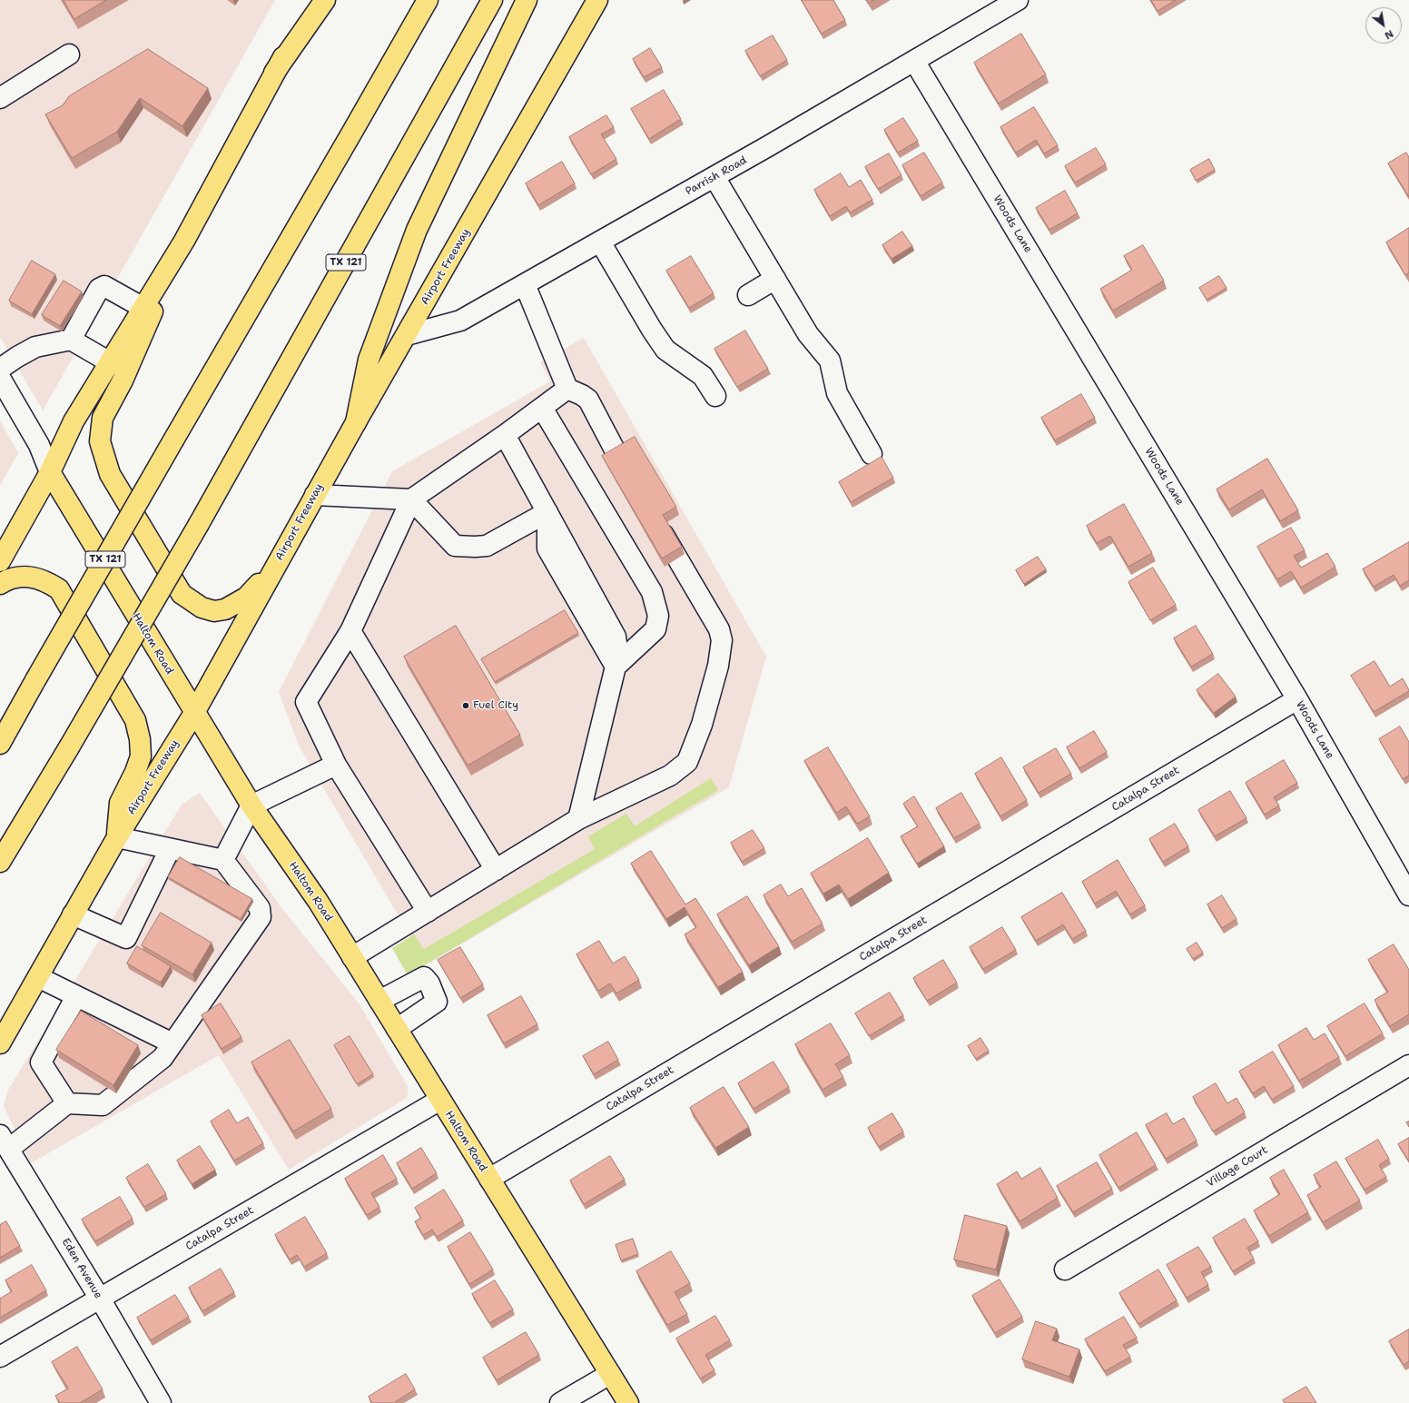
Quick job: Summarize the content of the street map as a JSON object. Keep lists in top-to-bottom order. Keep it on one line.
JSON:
{"streets":{"main road":["TX 121","Airport Freeway","Haltom Road"],"street":["Parrish Road","Woods Lane","Catalpa Street","Village Court","Eden Avenue"]},"crossings":[["Parrish Road","Woods Lane"],["Parrish Road","Airport Freeway"],["Woods Lane","Catalpa Street"],["Airport Freeway","Haltom Road"],["Haltom Road","Catalpa Street"],["Catalpa Street","Eden Avenue"]],"places":["Fuel City"],"north":"bottom right"}
